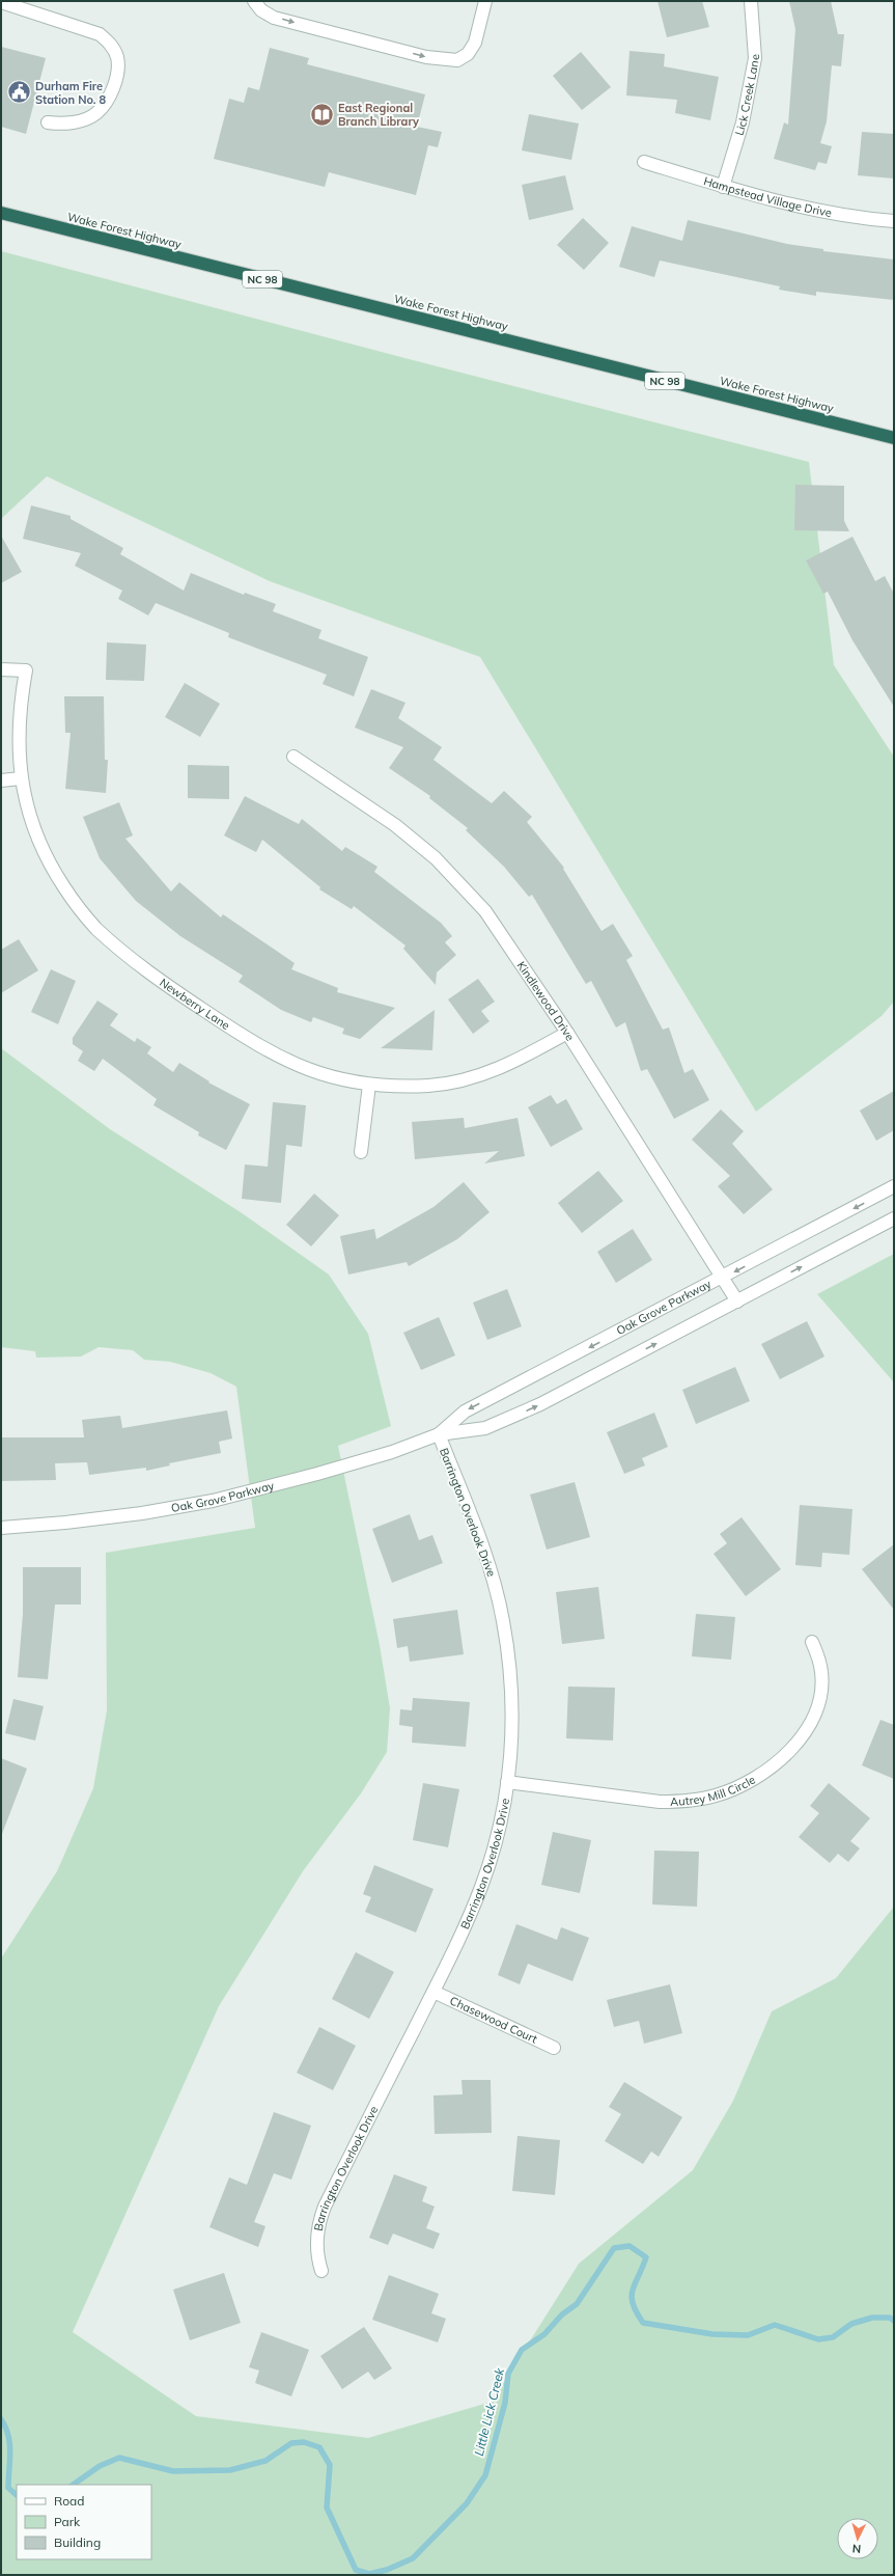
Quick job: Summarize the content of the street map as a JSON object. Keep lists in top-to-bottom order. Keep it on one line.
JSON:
{"streets":{"highway":["Wake Forest Highway","NC 98"],"street":["Lick Creek Lane","Hampstead Village Drive","Kindlewood Drive","Newberry Lane","Oak Grove Parkway","Barrington Overlook Drive","Autrey Mill Circle","Chasewood Court"]},"crossings":[["Lick Creek Lane","Hampstead Village Drive"],["Kindlewood Drive","Newberry Lane"],["Kindlewood Drive","Oak Grove Parkway"],["Oak Grove Parkway","Barrington Overlook Drive"],["Barrington Overlook Drive","Autrey Mill Circle"],["Barrington Overlook Drive","Chasewood Court"]],"water":["Little Lick Creek"],"places":{"public building":["Durham Fire Station No. 8"],"library":["East Regional Branch Library"]},"legend":["Road","Park","Building"],"north":"bottom"}
